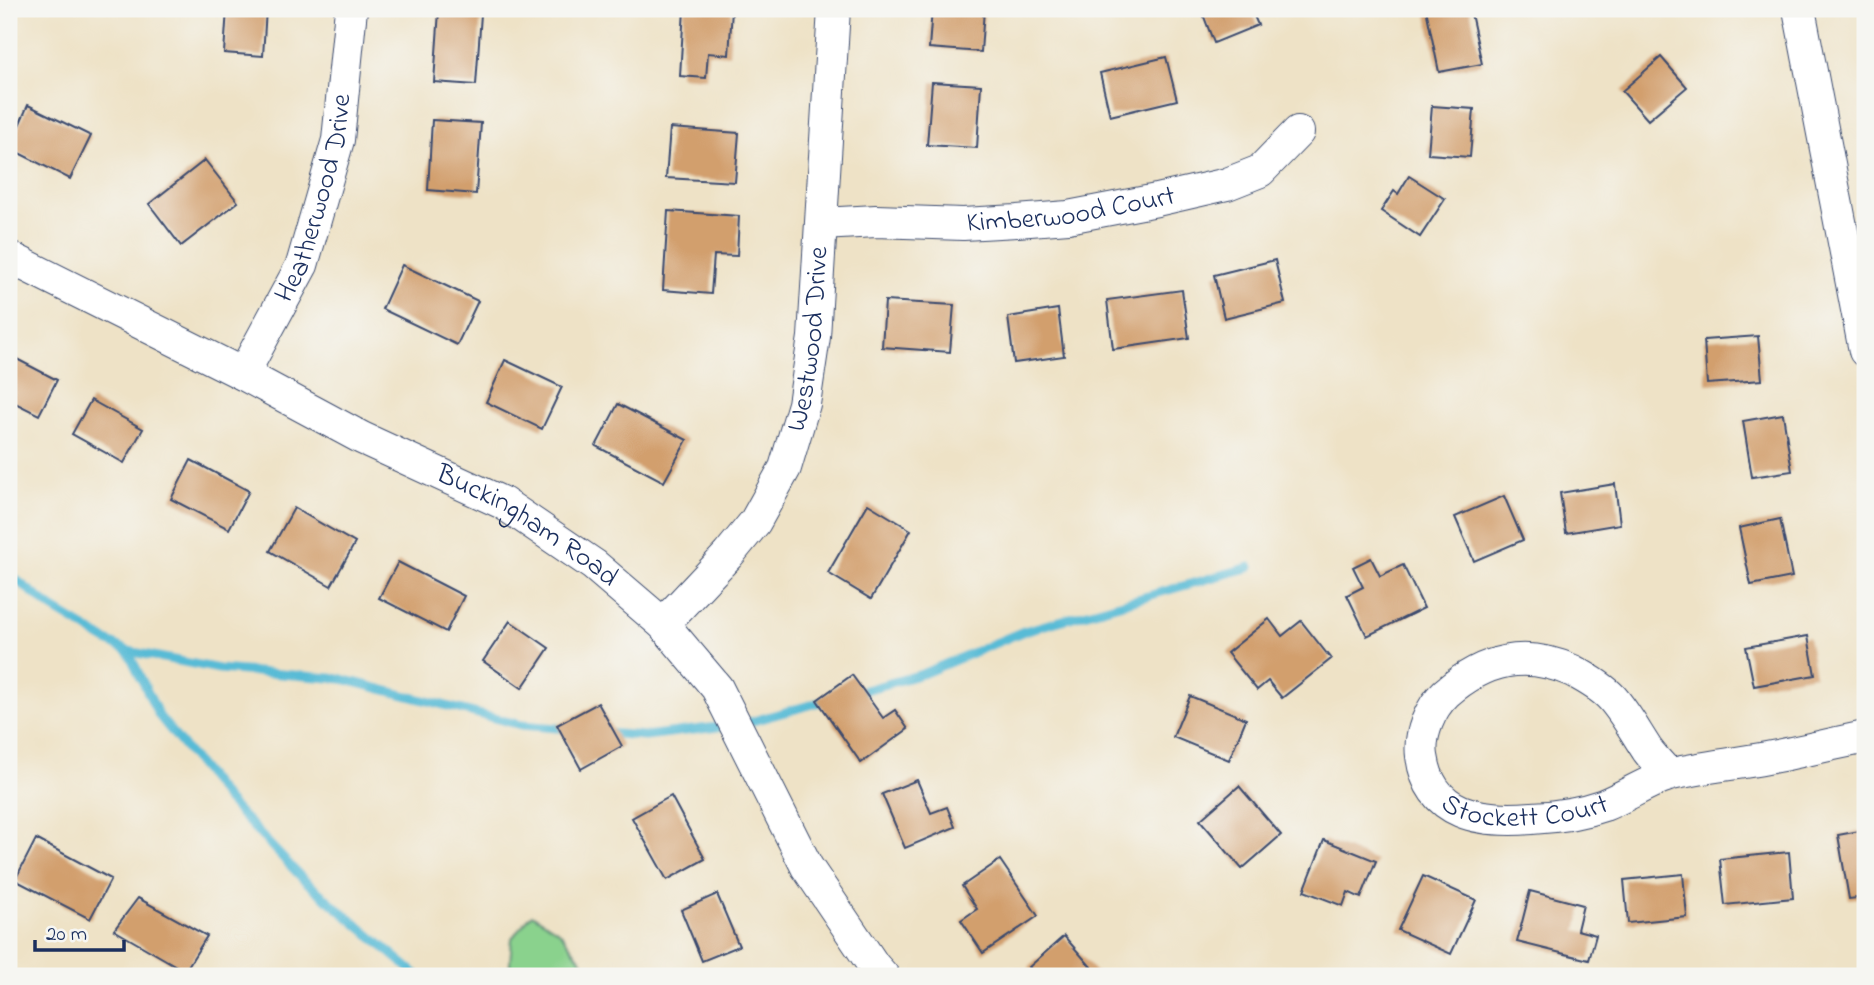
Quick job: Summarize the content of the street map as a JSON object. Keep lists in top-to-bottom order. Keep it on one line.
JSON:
{"streets":{"street":["Heatherwood Drive","Kimberwood Court","Westwood Drive","Buckingham Road","Stockett Court"]},"crossings":[["Heatherwood Drive","Buckingham Road"],["Kimberwood Court","Westwood Drive"],["Westwood Drive","Buckingham Road"]],"scale_bar":"20 m"}
